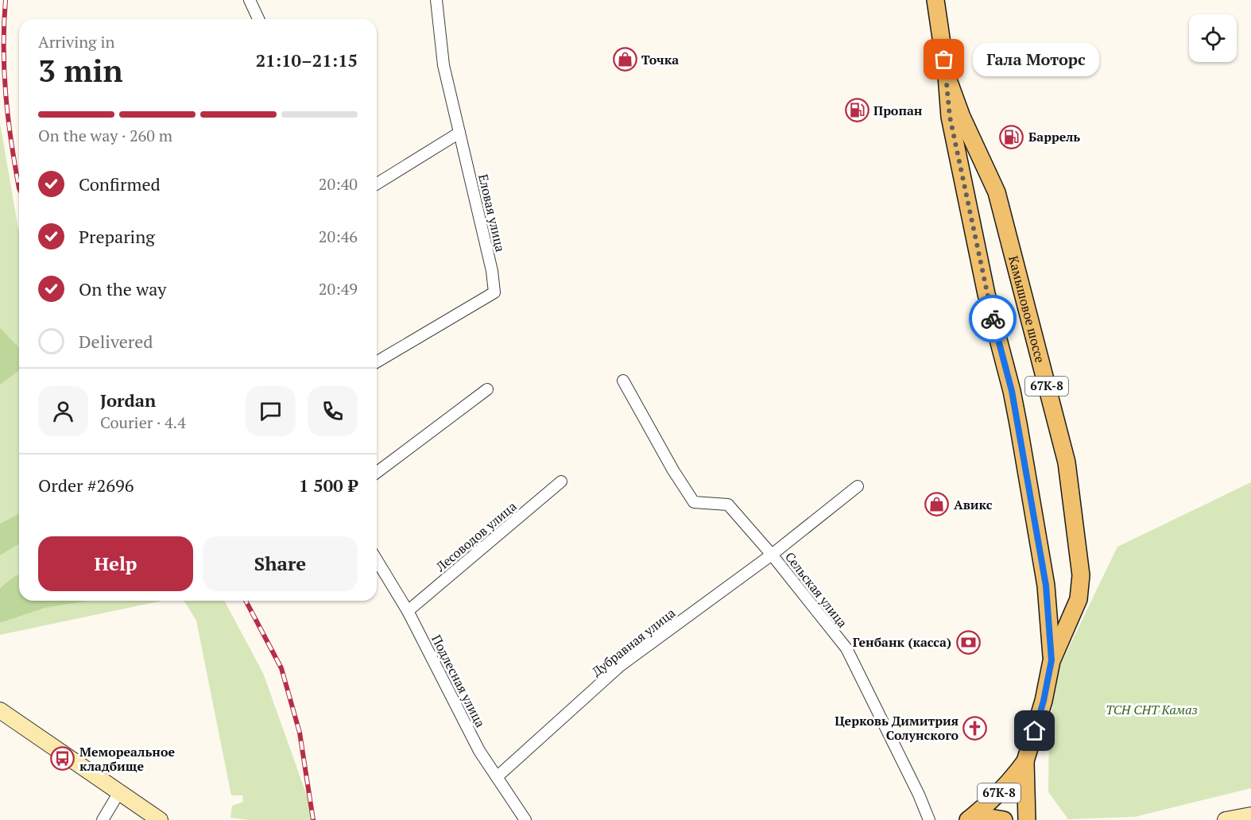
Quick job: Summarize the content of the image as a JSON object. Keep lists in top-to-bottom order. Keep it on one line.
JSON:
{"streets":{"main road":["Камышовое шоссе","67К-8"],"street":["Еловая улица","Лесоводов улица","Сельская улица","Дубравная улица","Подлесная улица"]},"crossings":[["Камышовое шоссе","67К-8"],["Лесоводов улица","Подлесная улица"],["Сельская улица","Дубравная улица"],["Дубравная улица","Подлесная улица"]],"parks":["ТСН СНТ Камаз"],"places":{"shop":["Точка","Авикс"],"other":["Гала Моторс"],"fuel station":["Пропан","Баррель"],"bank":["Генбанк (касса)"],"church":["Церковь Димитрия Солунского"],"bus stop":["Мемореальное кладбище"]},"page":{"heading":["3 min","Arriving in","21:10–21:15"],"panel":["Jordan","Courier · 4.4","Order #2696","1 500 ₽"],"bubble":"Гала Моторс","bar":"On the way · 260 m","list":[["Confirmed","20:40"],["Preparing","20:46"],["On the way","20:49"],"Delivered"],"buttons":["Help","Share"]}}
